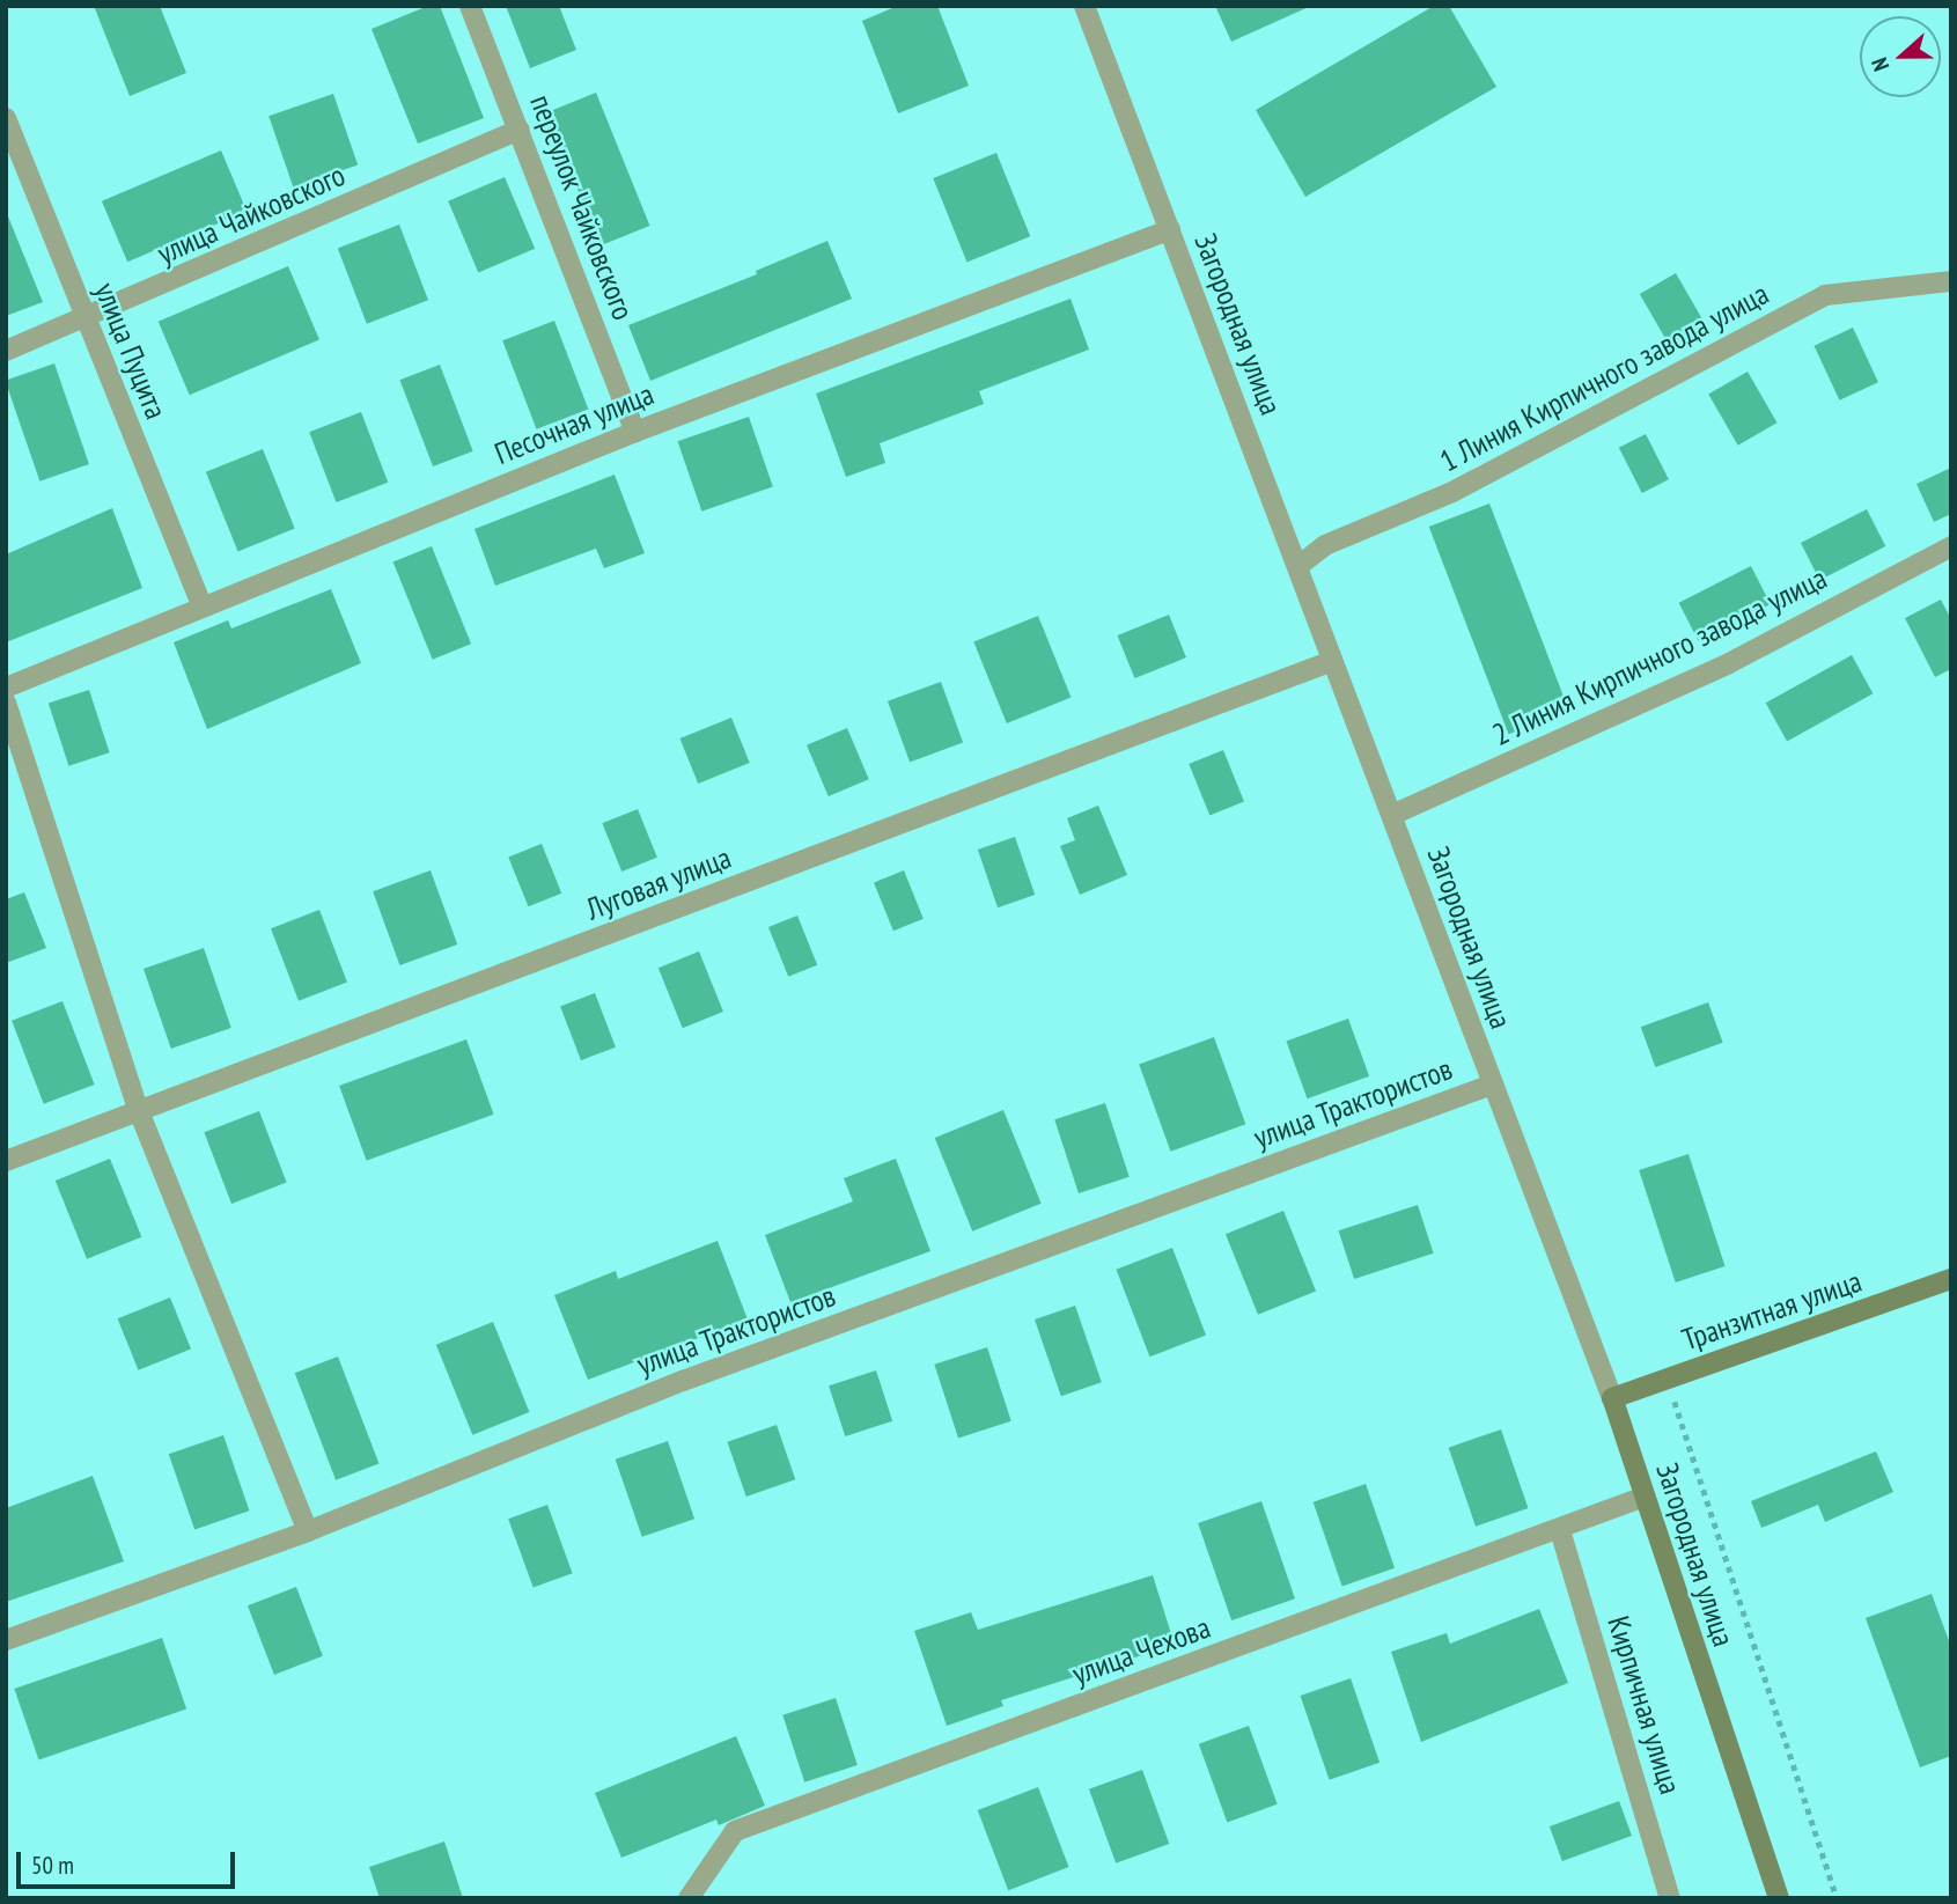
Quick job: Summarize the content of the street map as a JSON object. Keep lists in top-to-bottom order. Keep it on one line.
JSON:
{"streets":{"main road":["Загородная улица","Транзитная улица"],"street":["переулок Чайковского","улица Чайковского","улица Пуцита","1 Линия Кирпичного завода улица","Песочная улица","2 Линия Кирпичного завода улица","Луговая улица","улица Трактористов","улица Чехова","Кирпичная улица"]},"crossings":[["переулок Чайковского","улица Чайковского"],["переулок Чайковского","Песочная улица"],["улица Чайковского","улица Пуцита"],["Загородная улица","1 Линия Кирпичного завода улица"],["Загородная улица","Песочная улица"],["Загородная улица","2 Линия Кирпичного завода улица"],["Загородная улица","Луговая улица"],["Загородная улица","улица Трактористов"],["Загородная улица","Транзитная улица"],["Загородная улица","улица Чехова"],["улица Пуцита","Песочная улица"],["улица Чехова","Кирпичная улица"]],"scale_bar":"50 m","north":"left"}
